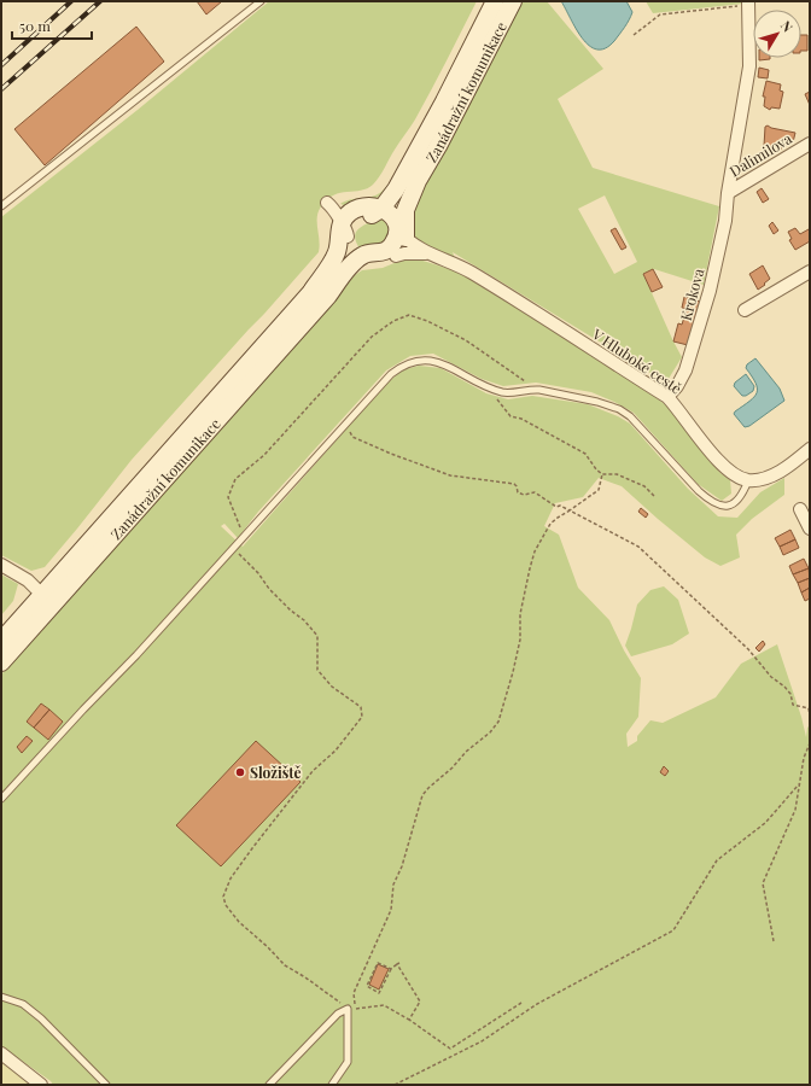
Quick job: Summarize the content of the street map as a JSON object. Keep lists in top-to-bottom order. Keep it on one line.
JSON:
{"streets":{"main road":["Zanádražní komunikace"],"street":["Dalimilova","Krokova","V Hluboké cestě"]},"crossings":[["Zanádražní komunikace","V Hluboké cestě"],["Dalimilova","Krokova"],["Krokova","V Hluboké cestě"]],"places":["Složiště"],"scale_bar":"50 m","north":"top right"}
